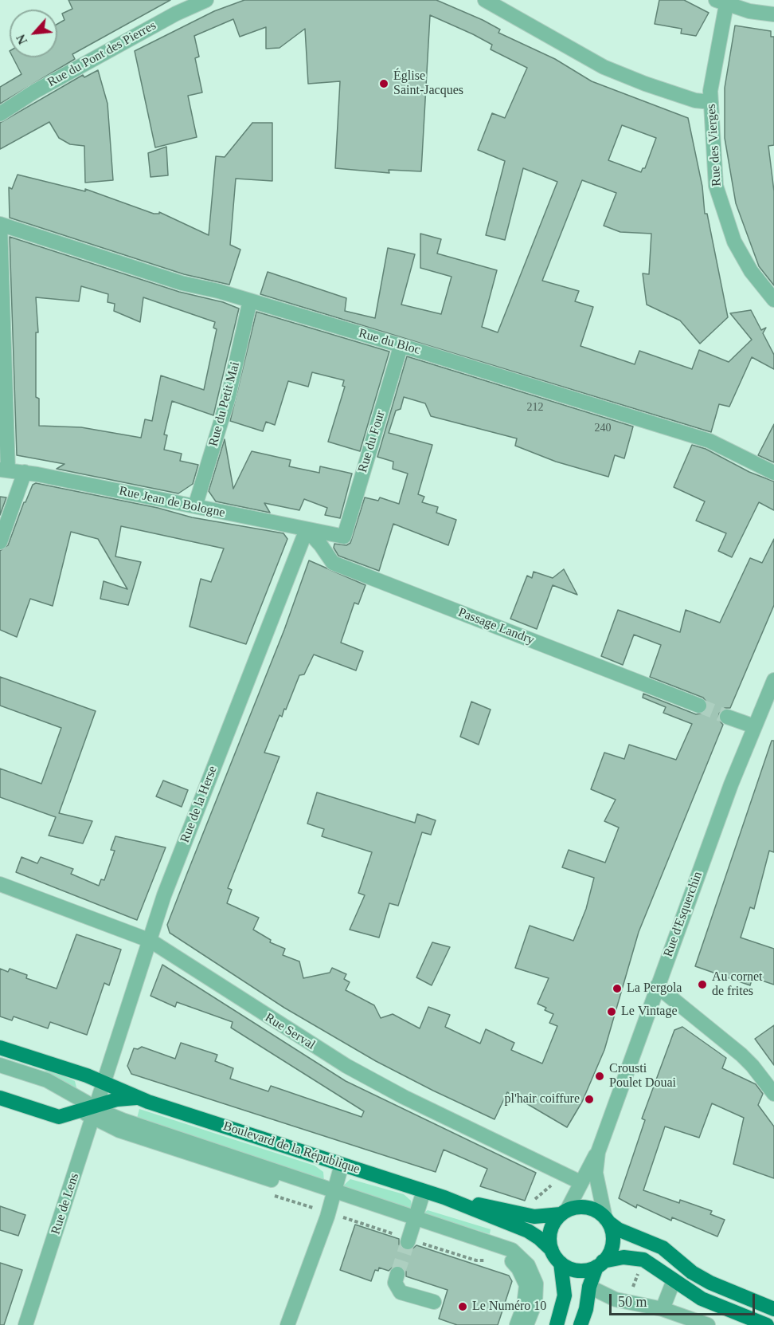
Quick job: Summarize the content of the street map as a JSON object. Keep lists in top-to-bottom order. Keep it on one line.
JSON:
{"streets":{"main road":["Boulevard de la République"],"street":["Rue du Pont des Pierres","Rue des Vierges","Rue du Bloc","Rue du Petit Mai","Rue du Four","Rue Jean de Bologne","Passage Landry","Rue de la Herse","Rue d'Esquerchin","Rue Serval","Rue de Lens"]},"crossings":[["Rue du Bloc","Rue du Petit Mai"],["Rue du Bloc","Rue du Four"],["Rue du Petit Mai","Rue Jean de Bologne"],["Rue du Four","Rue Jean de Bologne"],["Rue Jean de Bologne","Passage Landry"],["Rue Jean de Bologne","Rue de la Herse"],["Passage Landry","Rue de la Herse"],["Rue de la Herse","Rue Serval"],["Rue de la Herse","Boulevard de la République"],["Rue de la Herse","Rue de Lens"],["Rue d'Esquerchin","Rue Serval"],["Rue d'Esquerchin","Boulevard de la République"],["Boulevard de la République","Rue de Lens"]],"places":["Église Saint-Jacques","Au cornet de frites","La Pergola","Le Vintage","Crousti Poulet Douai","pl'hair coiffure","Le Numéro 10"],"house_numbers":["212","240"],"scale_bar":"50 m","north":"bottom left"}
